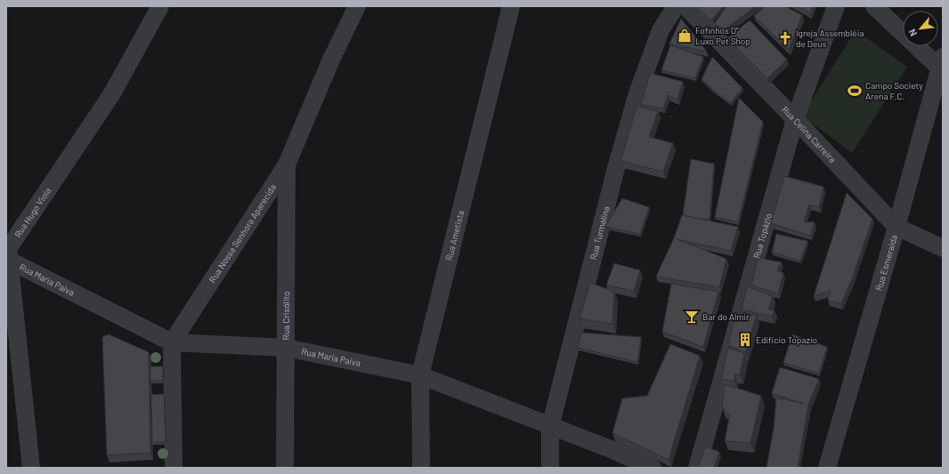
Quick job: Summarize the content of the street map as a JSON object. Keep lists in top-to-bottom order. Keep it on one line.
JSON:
{"streets":{"street":["Rua Celina Carreira","Rua Hugo Viola","Rua Turmalina","Rua Nossa Senhora Aparecida","Rua Ametista","Rua Topázio","Rua Esmeralda","Rua Maria Paiva","Rua Crisólito"]},"crossings":[["Rua Celina Carreira","Rua Topázio"],["Rua Celina Carreira","Rua Esmeralda"],["Rua Hugo Viola","Rua Maria Paiva"],["Rua Turmalina","Rua Maria Paiva"],["Rua Nossa Senhora Aparecida","Rua Maria Paiva"],["Rua Nossa Senhora Aparecida","Rua Crisólito"],["Rua Ametista","Rua Maria Paiva"],["Rua Maria Paiva","Rua Crisólito"]],"places":{"shop":["Fofinhos D'' Luxo Pet Shop"],"church":["Igreja Assembléia de Deus"],"sports":["Campo Society Arena F.C."],"bar":["Bar do Almir"],"building":["Edificio Topazio"]},"north":"bottom left"}
